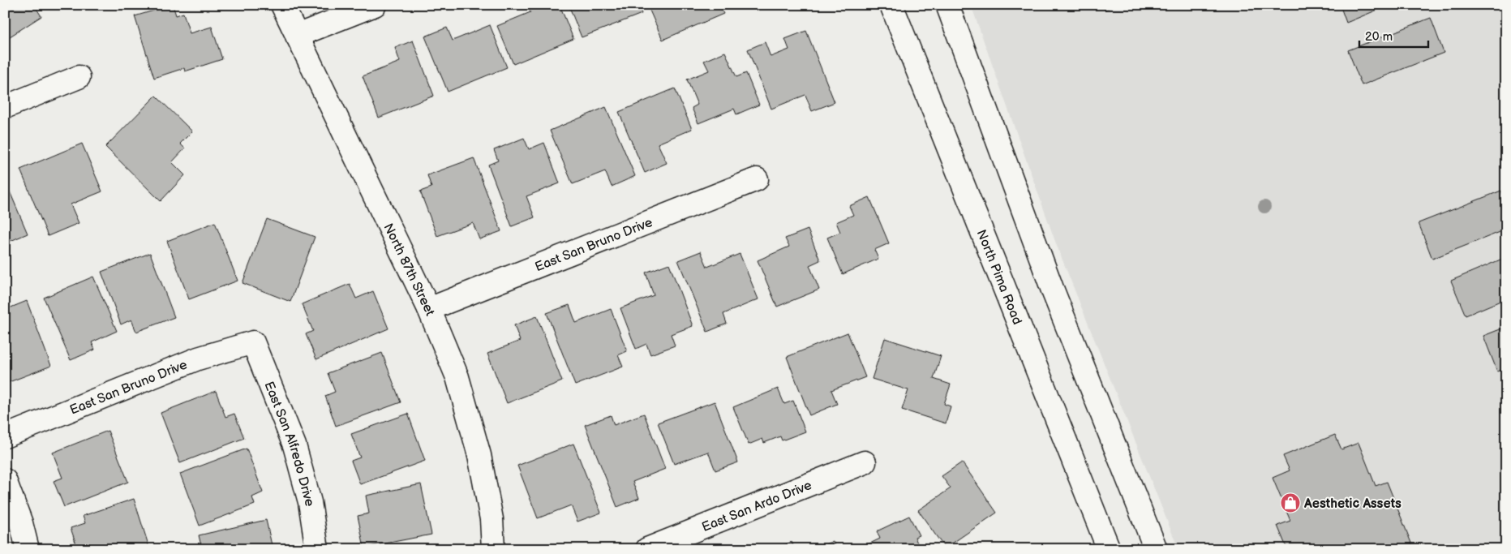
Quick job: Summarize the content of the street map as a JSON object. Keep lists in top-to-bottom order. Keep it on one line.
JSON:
{"streets":{"street":["East San Bruno Drive","North 87th Street","North Pima Road","East San Alfredo Drive","East San Ardo Drive"]},"crossings":[["East San Bruno Drive","North 87th Street"],["East San Bruno Drive","East San Alfredo Drive"]],"places":{"shop":["Aesthetic Assets"]},"scale_bar":"20 m"}
